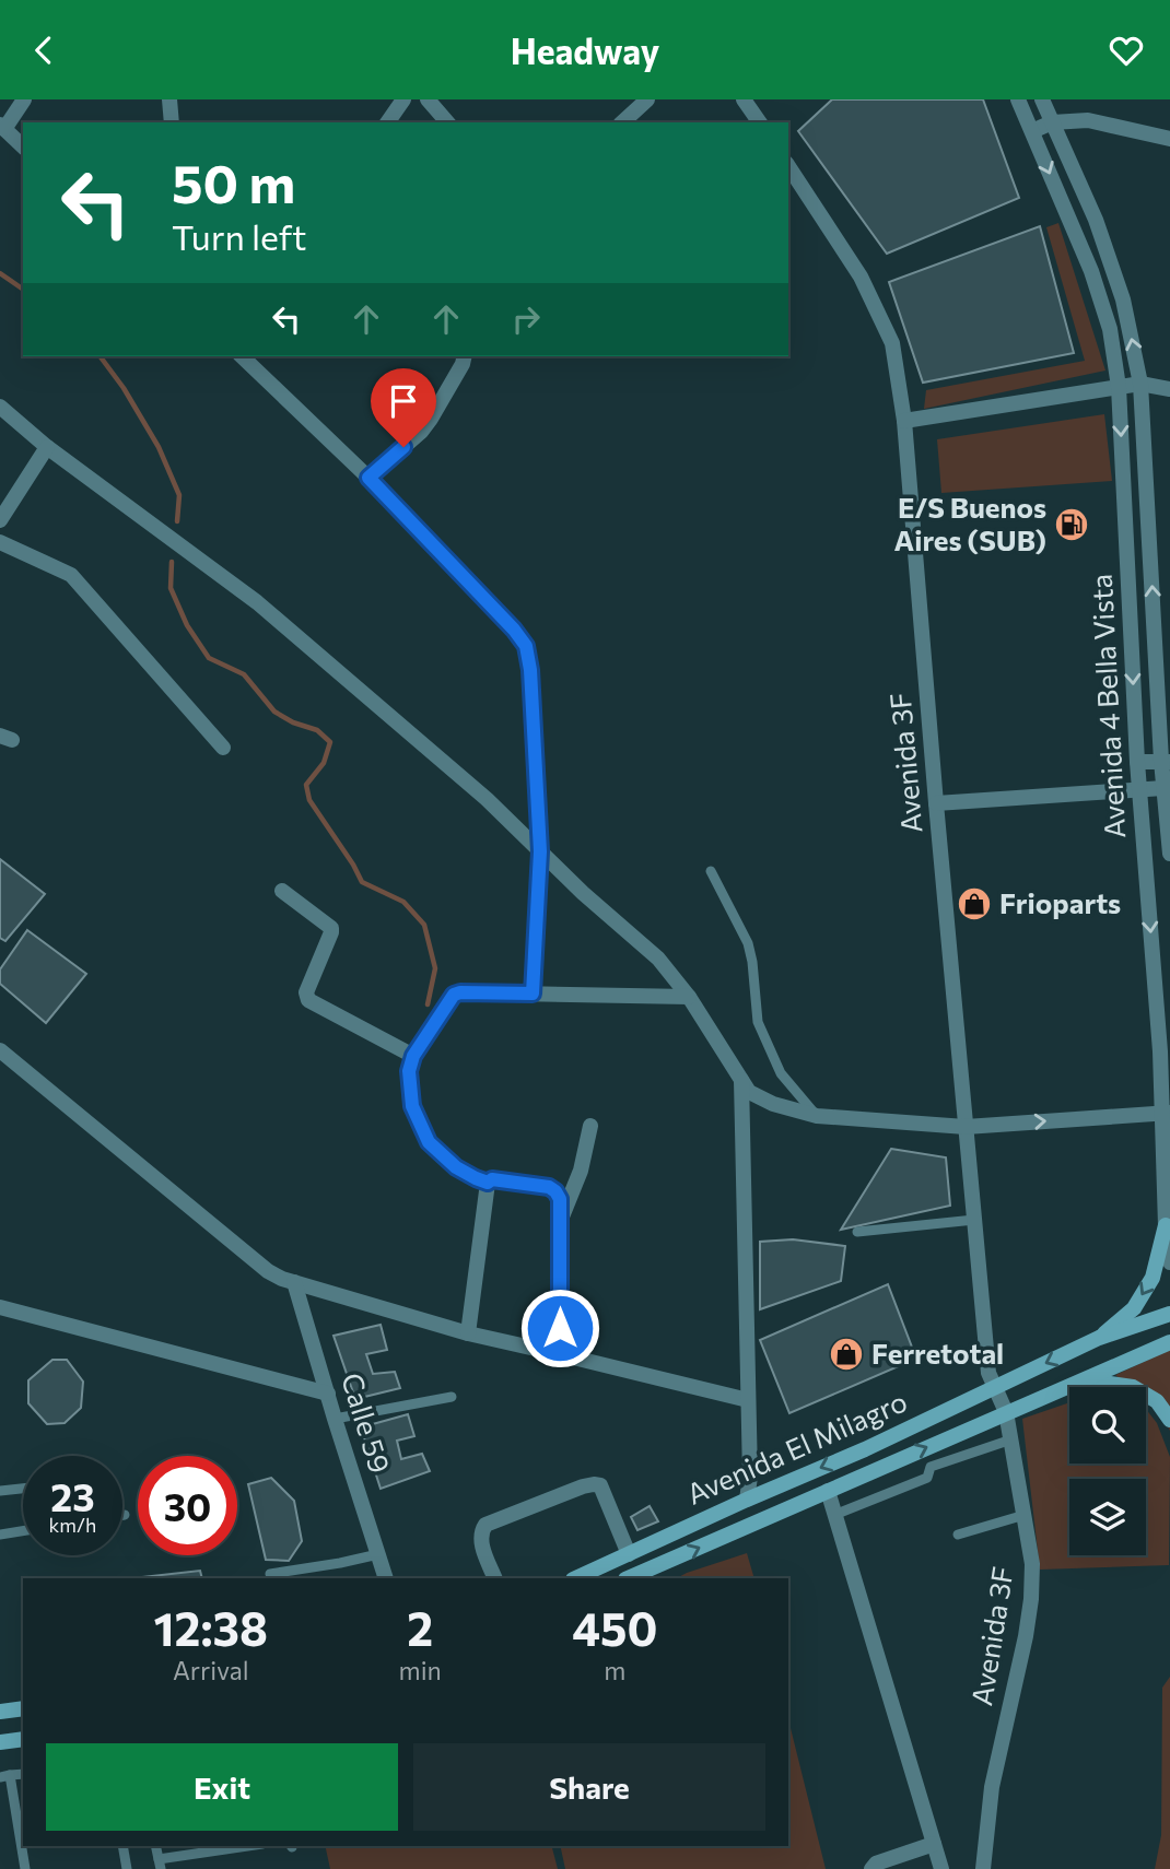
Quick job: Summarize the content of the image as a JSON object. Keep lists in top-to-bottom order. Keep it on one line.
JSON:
{"streets":{"main road":["Avenida El Milagro"],"street":["Avenida 4 Bella Vista","Avenida 3F","Calle 59"]},"crossings":[["Avenida 3F","Avenida El Milagro"]],"places":{"fuel station":["E/S Buenos Aires (SUB)"],"shop":["Frioparts","Ferretotal"]},"page":{"header":"Headway","turn":["50 m","Turn left"],"speed":"23 km/h","limit":"30","eta":["12:38","Arrival","2","min","450","m"],"buttons":["Exit","Share"]}}
